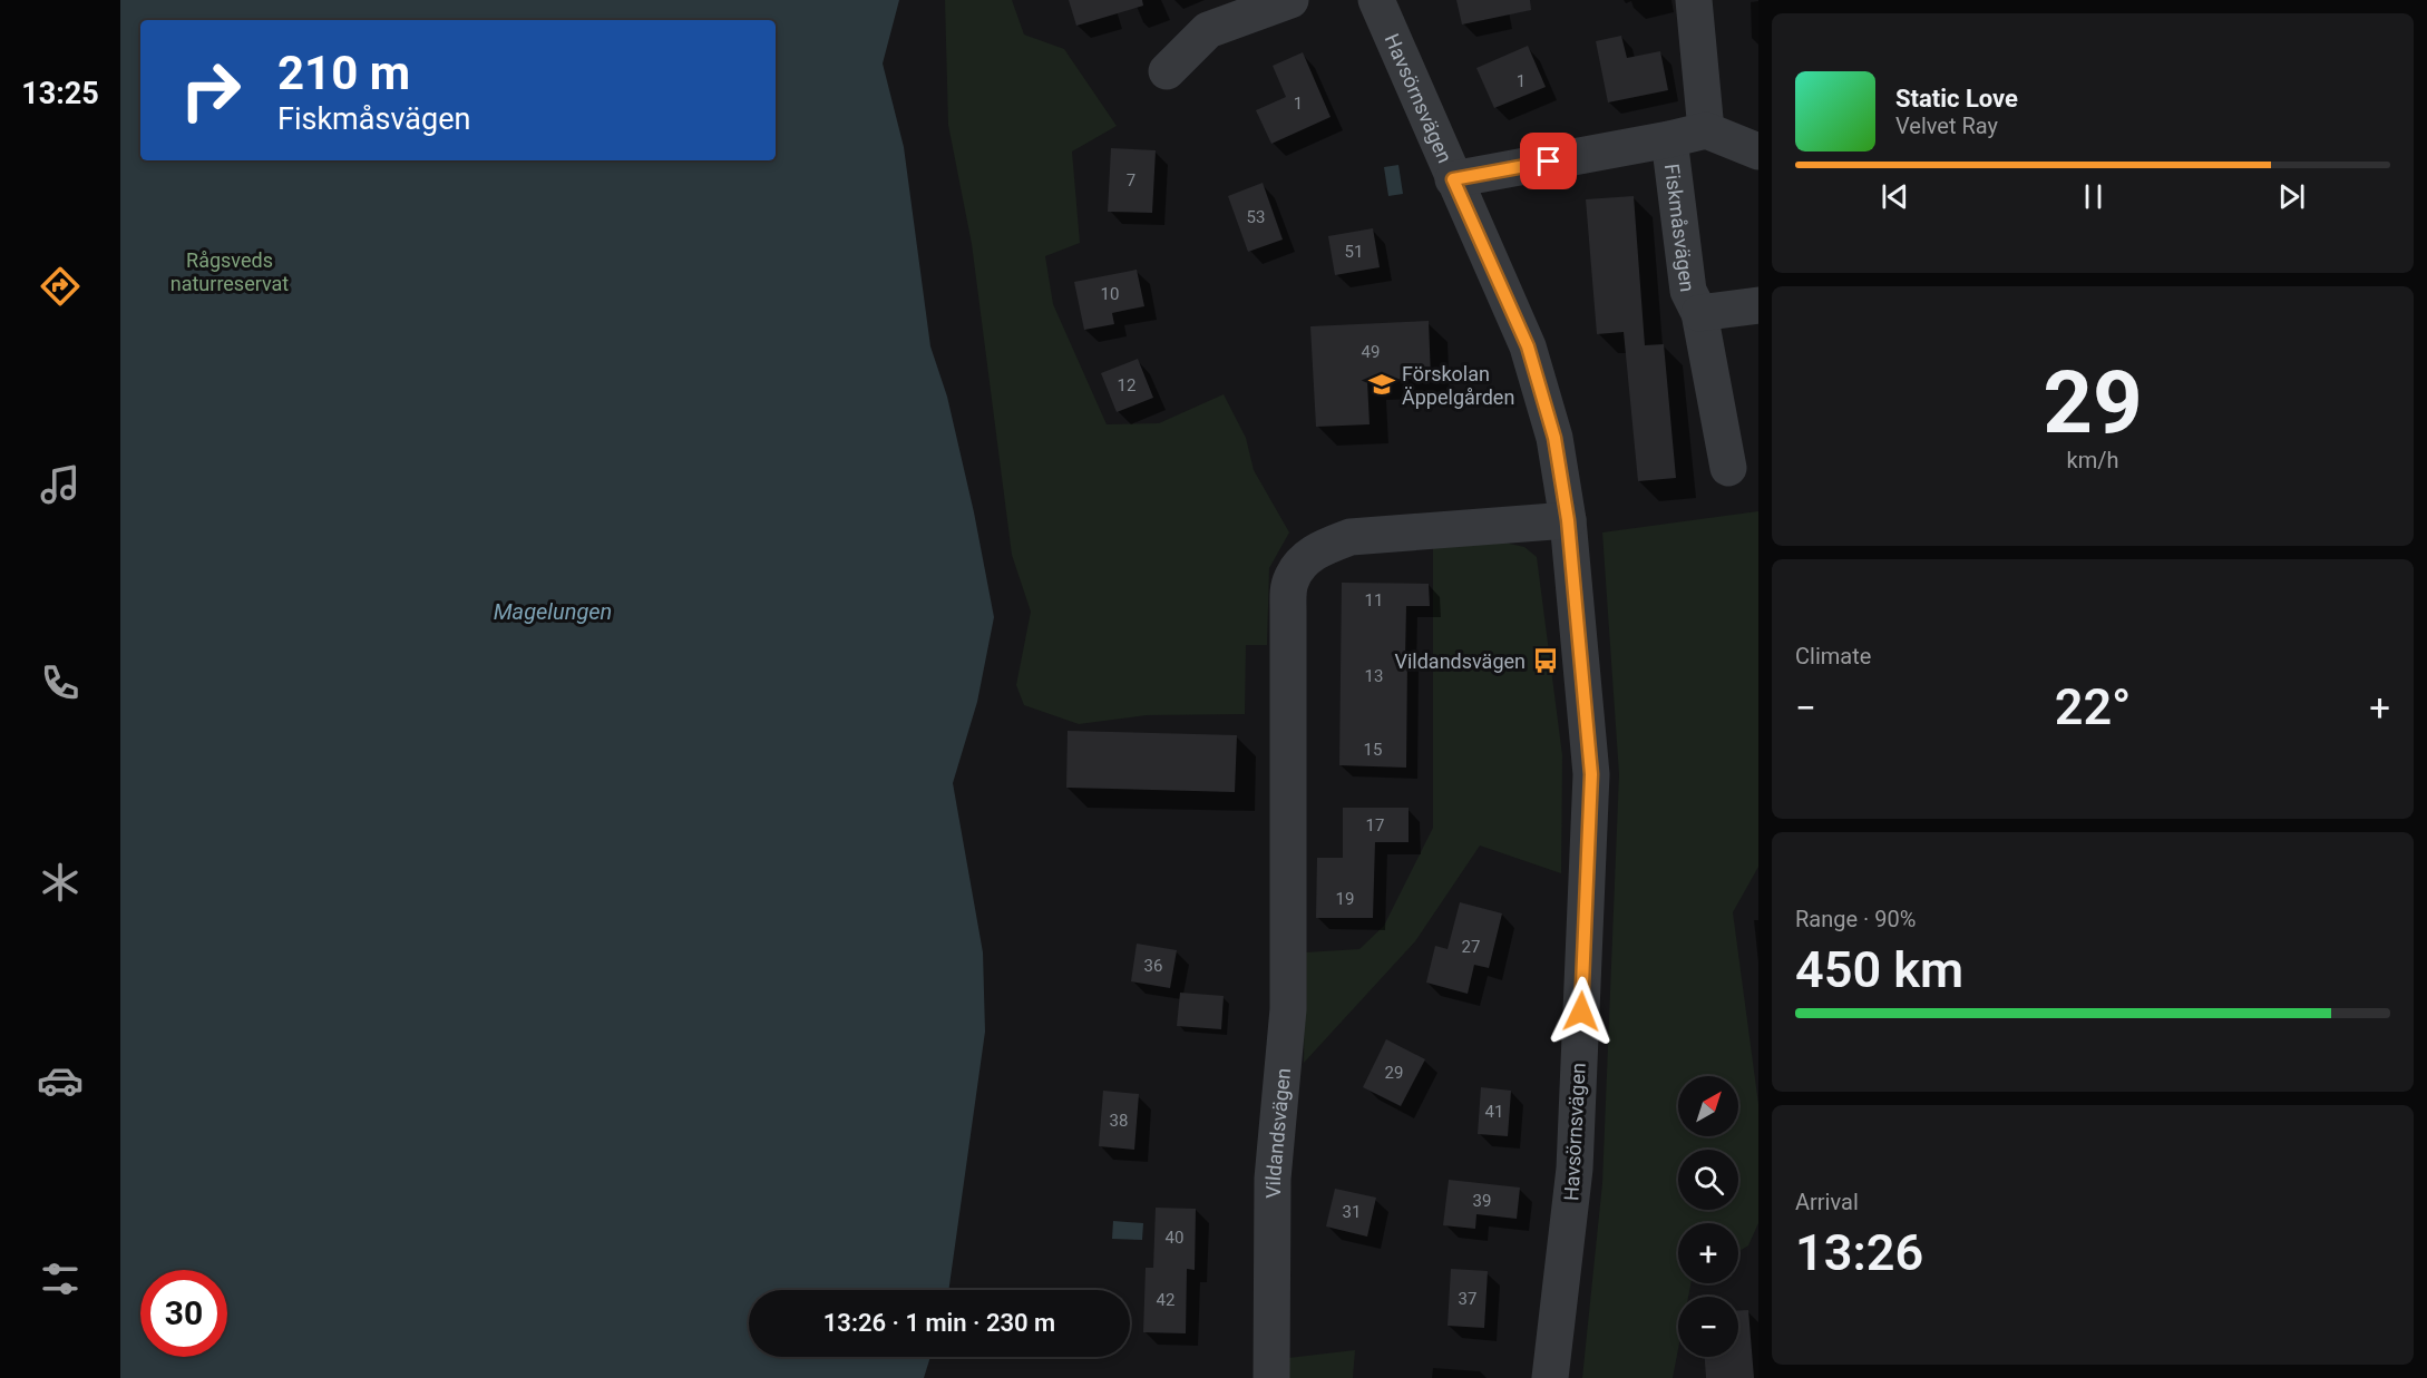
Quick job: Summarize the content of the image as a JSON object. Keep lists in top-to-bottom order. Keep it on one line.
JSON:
{"streets":{"street":["Havsörnsvägen","Fiskmåsvägen","Vildandsvägen"]},"crossings":[["Havsörnsvägen","Fiskmåsvägen"],["Havsörnsvägen","Vildandsvägen"]],"water":["Magelungen"],"parks":["Rågsveds naturreservat"],"places":{"school or university":["Förskolan Äppelgården"],"bus stop":["Vildandsvägen"]},"house_numbers":["1","1","7","53","51","10","49","12","11","13","15","17","19","27","36","29","41","38","39","31","40","37","42"],"north":"top right","page":{"tabs":"13:25","turn":["210 m","Fiskmåsvägen"],"song":["Static Love","Velvet Ray"],"tile":[["29","km/h"],"Climate",["Range · 90%","450 km"],["Arrival","13:26"]],"heat":["−","22°","+"],"map_buttons":["+","−"],"limit":"30","trip":"13:26 · 1 min · 230 m"}}
